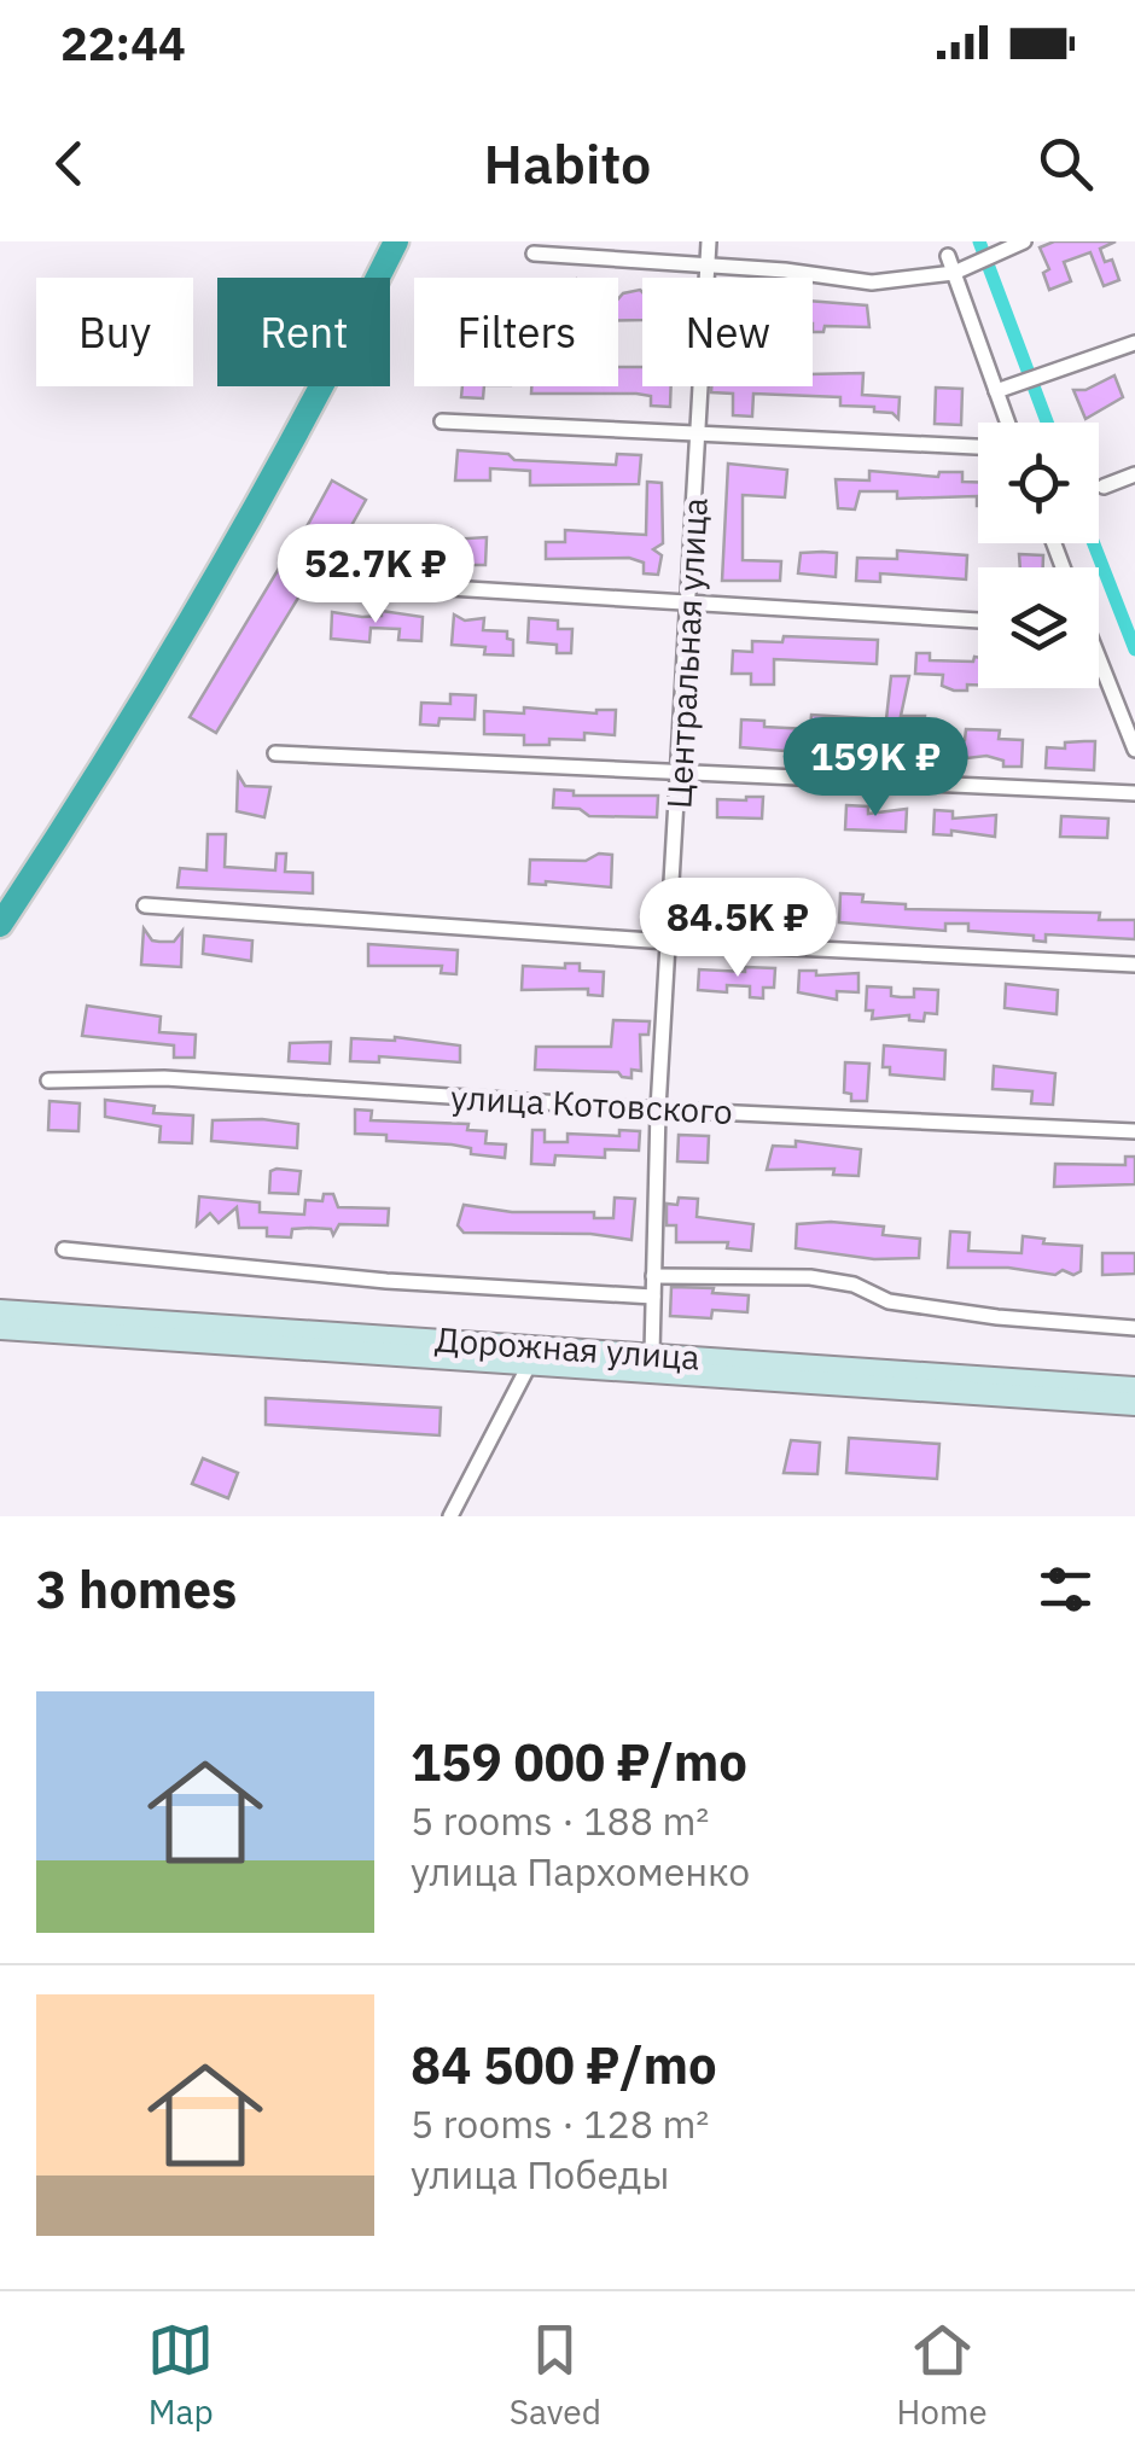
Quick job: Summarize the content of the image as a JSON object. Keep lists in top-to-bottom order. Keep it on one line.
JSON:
{"streets":{"main road":["Дорожная улица"],"street":["Центральная улица","улица Котовского"]},"crossings":[["Центральная улица","улица Котовского"],["Центральная улица","Дорожная улица"]],"page":{"status":"22:44","header":"Habito","chip":["Buy","Rent","Filters","New"],"price":["52.7K ₽","159K ₽","84.5K ₽"],"heading":"3 homes","list":[{"name":"159 000 ₽/mo","note":"5 rooms · 188 m² · улица Пархоменко"},{"name":"84 500 ₽/mo","note":"5 rooms · 128 m² · улица Победы"}],"tabs":["Map","Saved","Home"]}}
